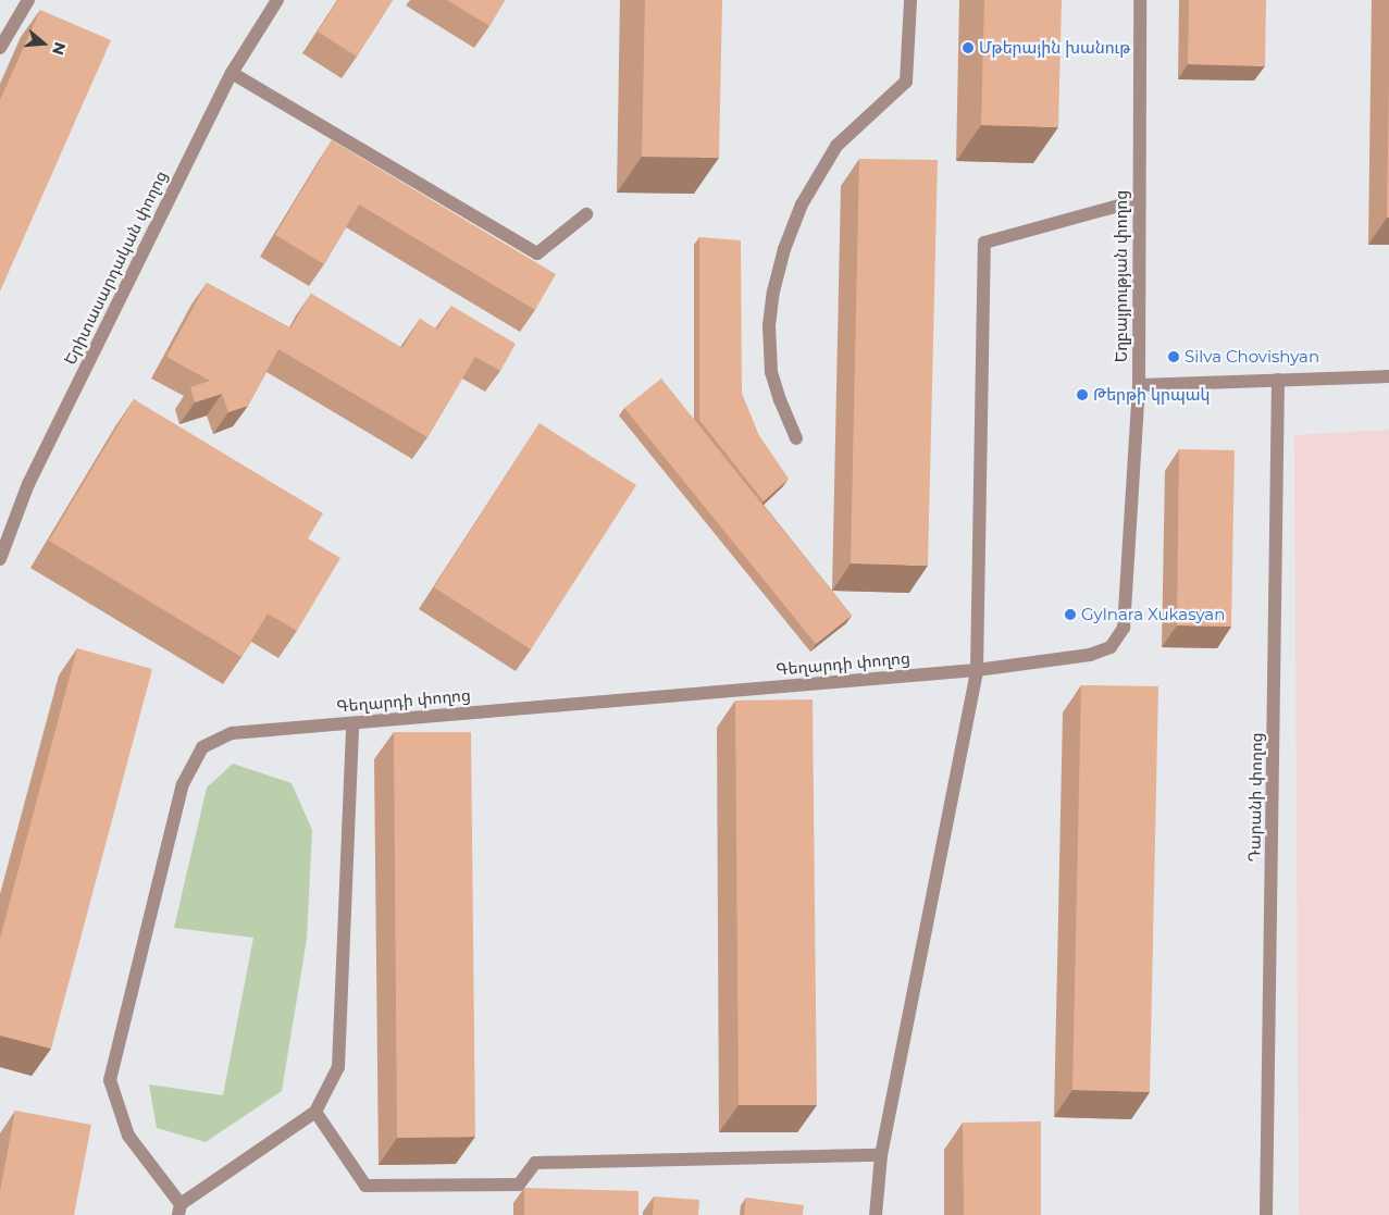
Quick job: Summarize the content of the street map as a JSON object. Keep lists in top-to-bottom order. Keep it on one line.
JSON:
{"streets":{"street":["Երիտասարդական փողոց","Եղբայրության փողոց","Գեղարդի փողոց","Դարանի փողոց"]},"crossings":[["Եղբայրության փողոց","Գեղարդի փողոց"]],"places":["Մթերային խանութ","Silva Chovishyan","Թերթի կրպակ","Gylnara Xukasyan"],"north":"right"}
